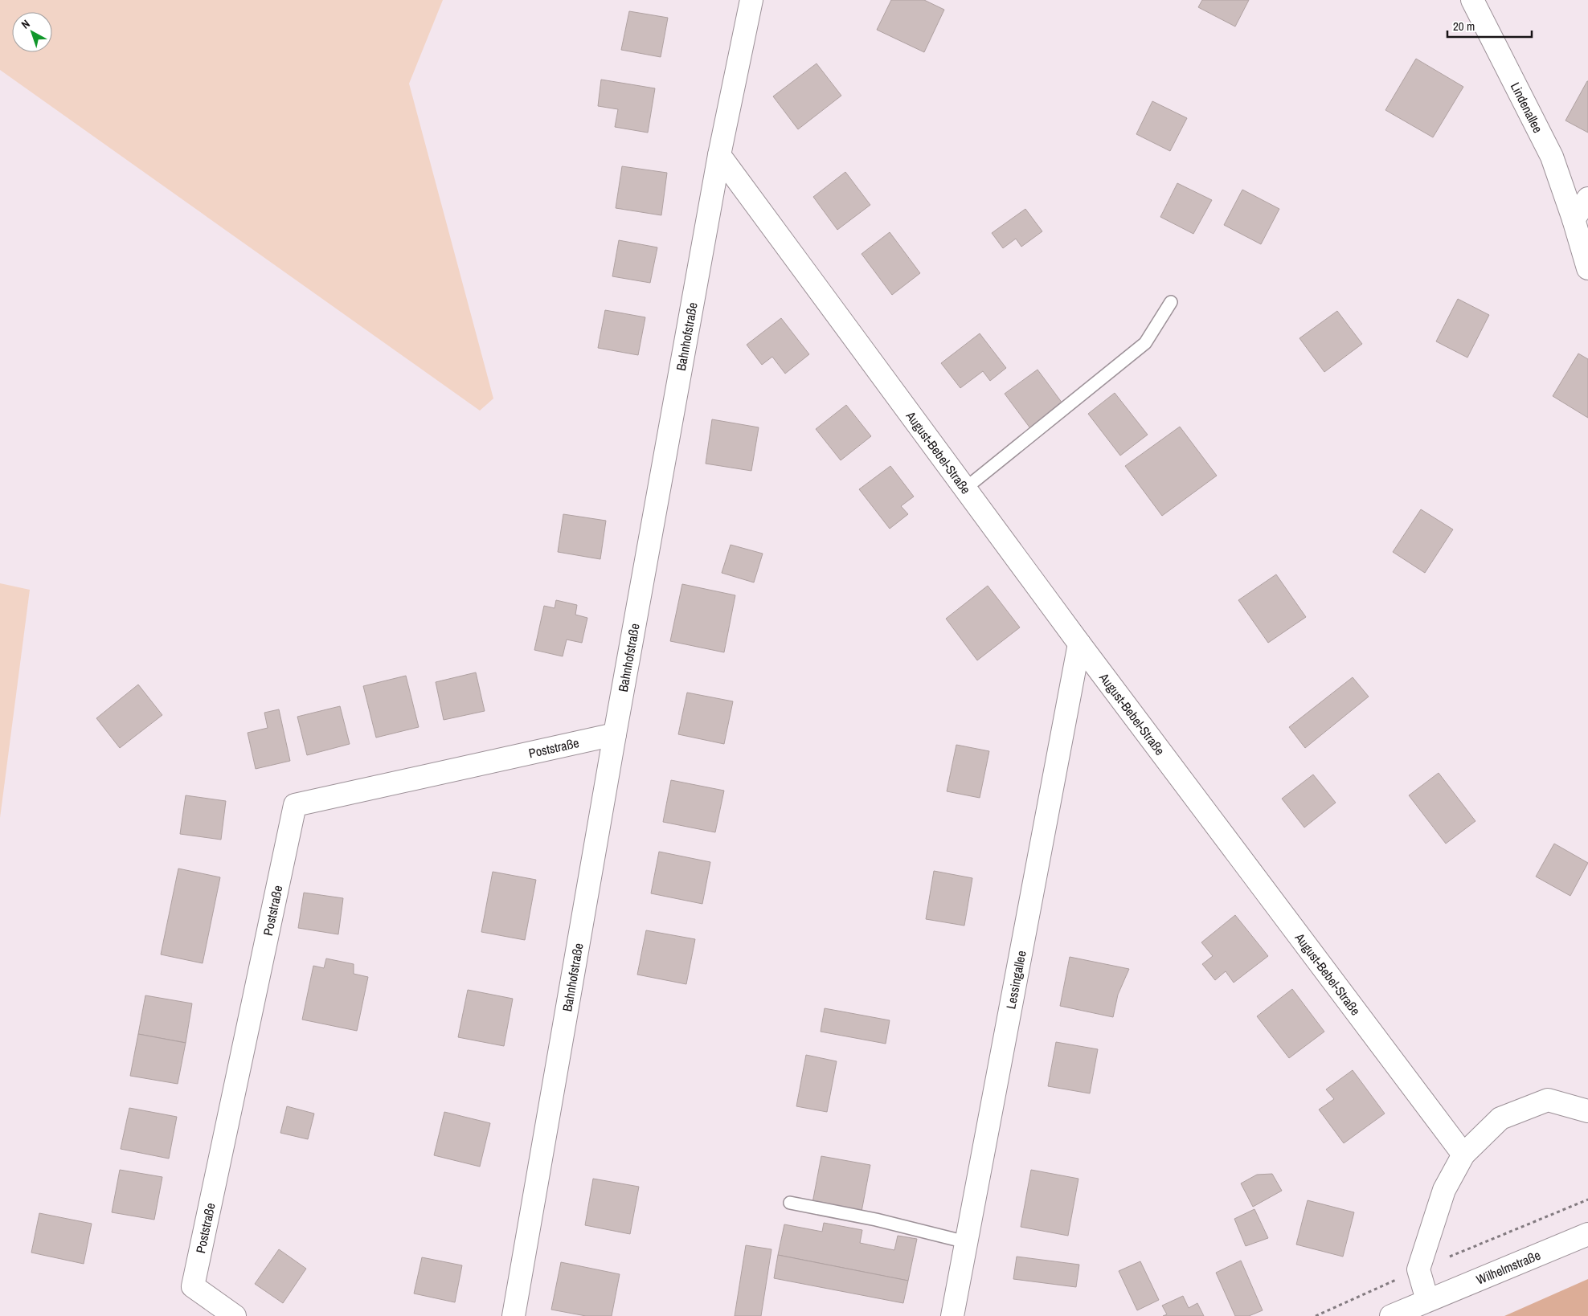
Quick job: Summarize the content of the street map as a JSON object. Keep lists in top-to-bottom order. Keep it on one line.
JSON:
{"streets":{"street":["Lindenallee","Bahnhofstraße","August-Bebel-Straße","Poststraße","Lessingallee","Wilhelmstraße"]},"crossings":[["Bahnhofstraße","August-Bebel-Straße"],["Bahnhofstraße","Poststraße"],["August-Bebel-Straße","Lessingallee"]],"scale_bar":"20 m","north":"top left"}
